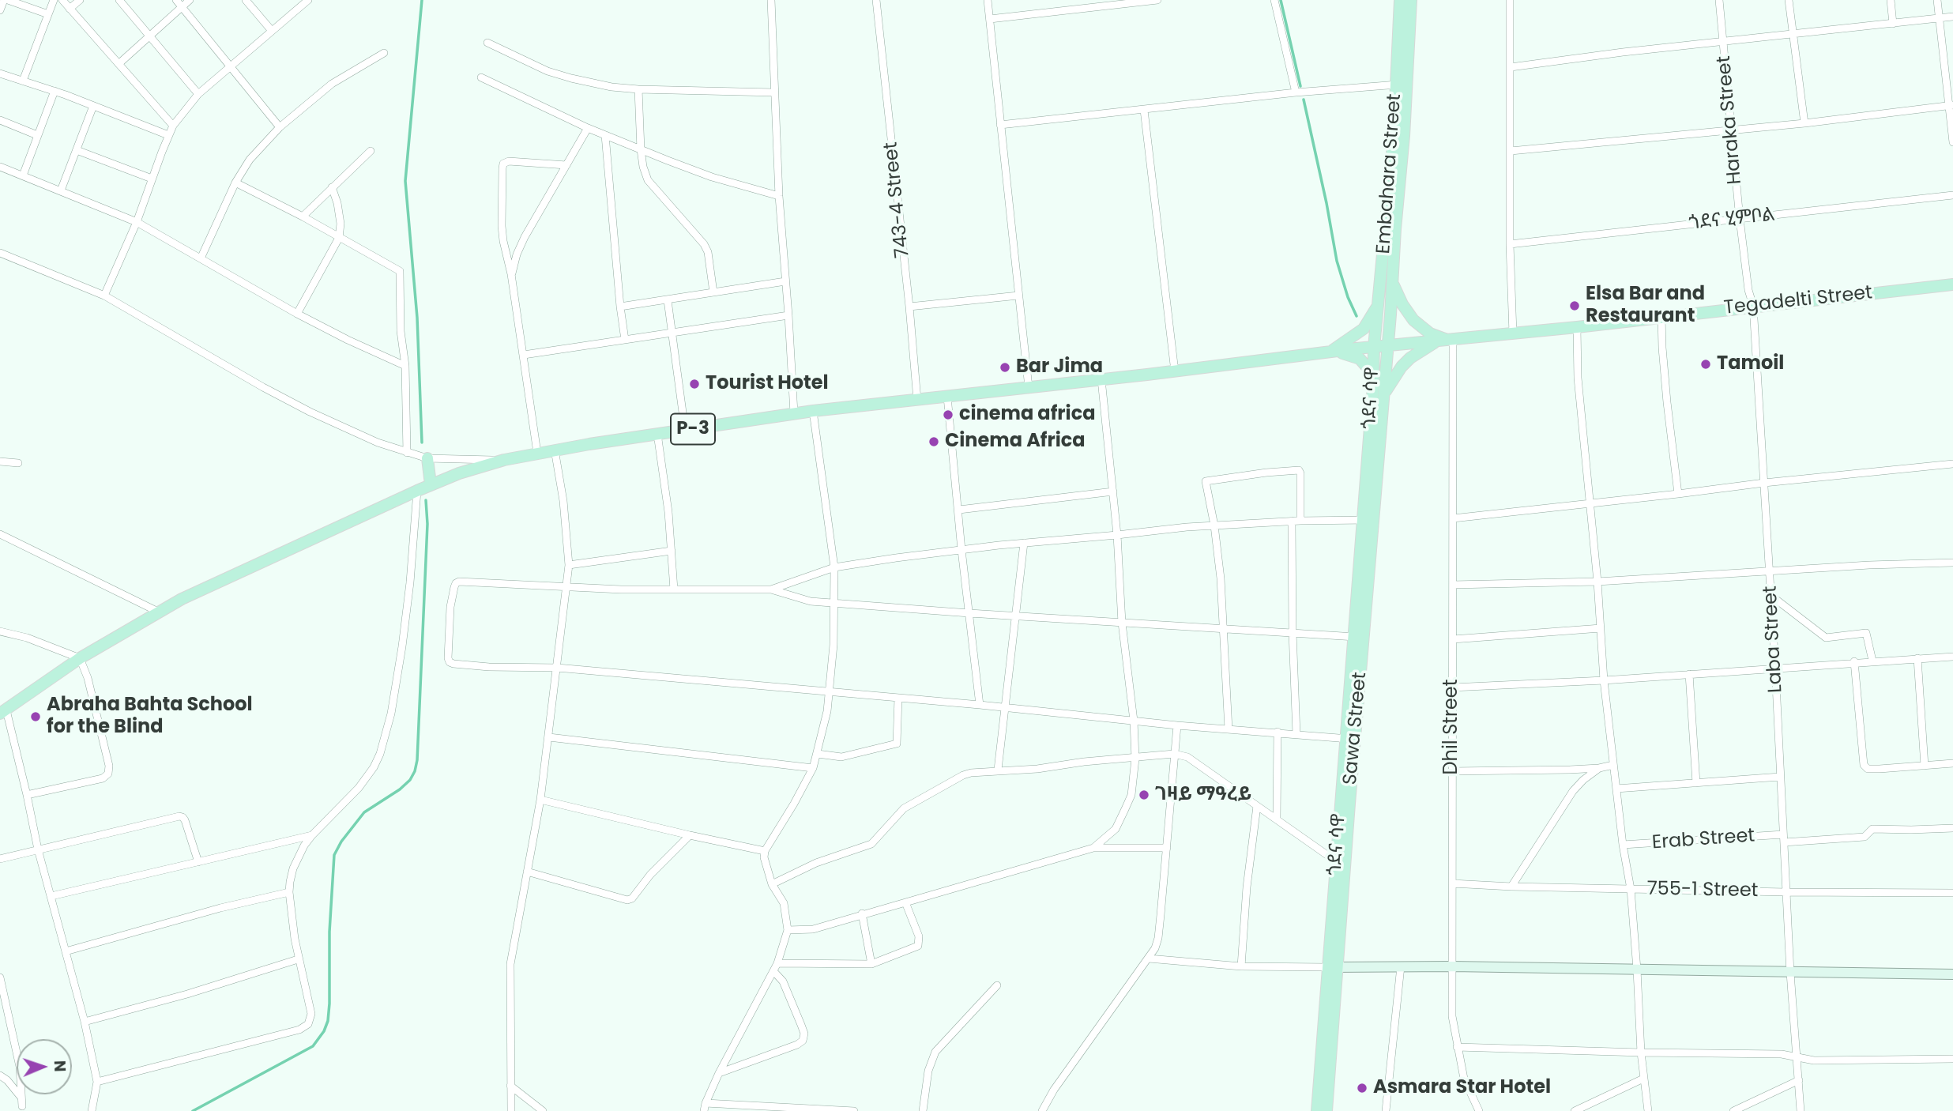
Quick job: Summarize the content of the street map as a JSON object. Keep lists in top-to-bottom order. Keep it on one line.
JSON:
{"streets":{"main road":["Embahara Street","Tegadelti Street","ጎደና ሳዋ","P-3","Sawa Street"],"street":["Haraka Street","743-4 Street","ጎደና ሂምቦል","Laba Street","Dhil Street","Erab Street","755-1 Street"]},"crossings":[["Haraka Street","ጎደና ሂምቦል"],["Haraka Street","Tegadelti Street"],["Haraka Street","Laba Street"],["Embahara Street","ጎደና ሳዋ"],["Embahara Street","P-3"],["Embahara Street","Sawa Street"],["743-4 Street","P-3"],["Tegadelti Street","P-3"],["Tegadelti Street","Laba Street"],["Tegadelti Street","Dhil Street"],["ጎደና ሳዋ","P-3"],["ጎደና ሳዋ","Sawa Street"],["P-3","Dhil Street"],["P-3","Sawa Street"],["Laba Street","Erab Street"],["Laba Street","755-1 Street"],["Dhil Street","755-1 Street"]],"places":["Elsa Bar and Restaurant","Tamoil","Bar Jima","Tourist Hotel","cinema africa","Cinema Africa","Abraha Bahta School for the Blind","ገዛይ ማዓረይ","Asmara Star Hotel"],"north":"right"}
